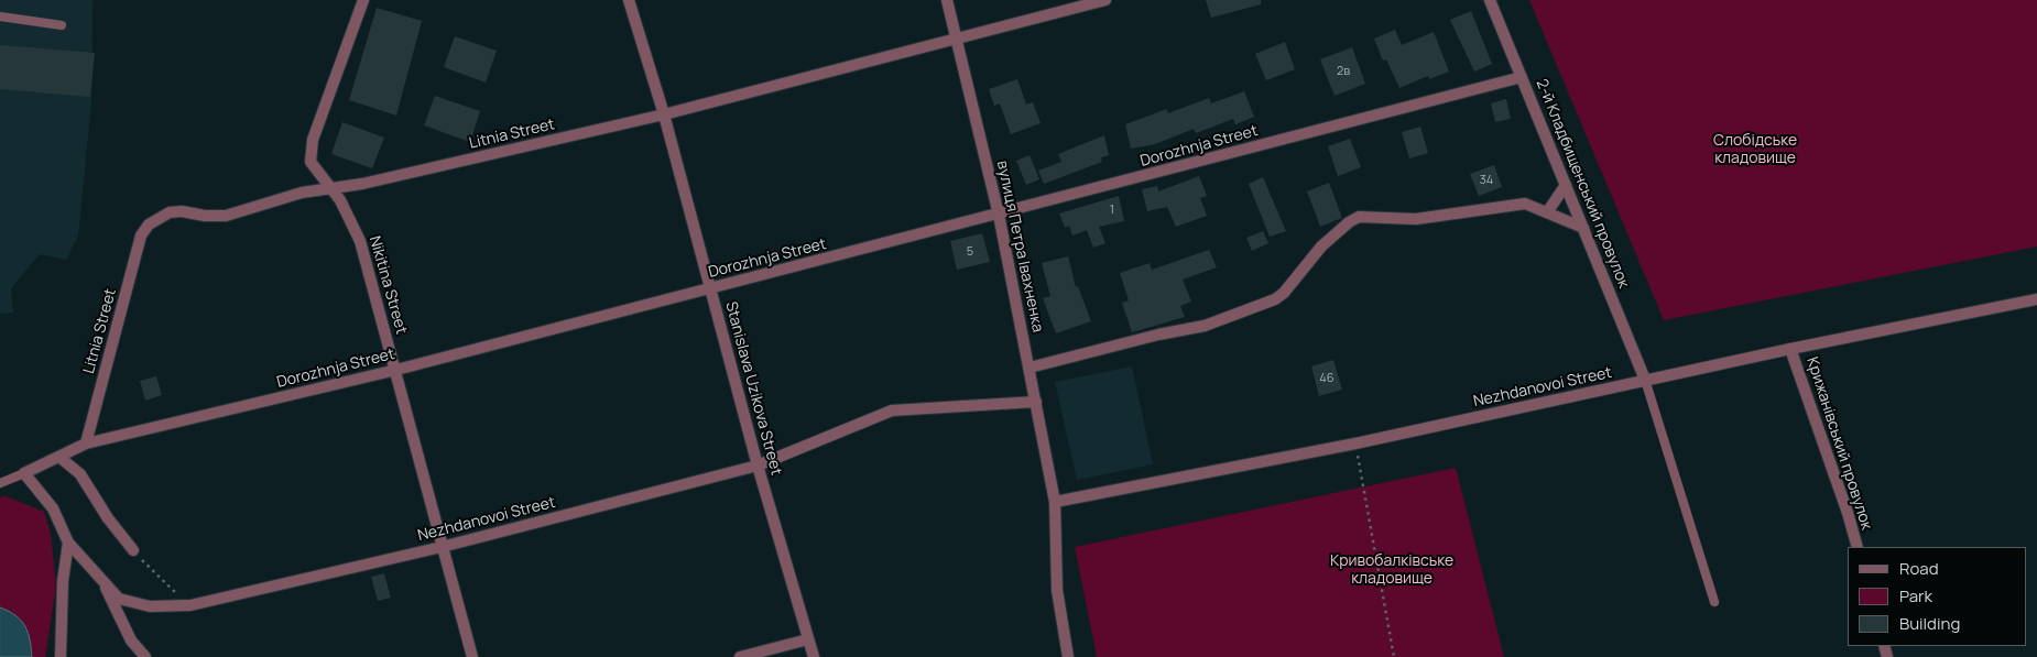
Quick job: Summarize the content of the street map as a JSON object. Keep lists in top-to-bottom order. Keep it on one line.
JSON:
{"streets":{"street":["Litnia Street","Dorozhnja Street","2-й Кладбищенський провулок","вулиця Петра Івахненка","Nikitina Street","Nezhdanovoi Street","Stanislava Uzikova Street","Крижанівський провулок"]},"crossings":[["Litnia Street","Dorozhnja Street"],["Litnia Street","вулиця Петра Івахненка"],["Litnia Street","Nikitina Street"],["Litnia Street","Stanislava Uzikova Street"],["Dorozhnja Street","2-й Кладбищенський провулок"],["Dorozhnja Street","вулиця Петра Івахненка"],["Dorozhnja Street","Nikitina Street"],["Dorozhnja Street","Nezhdanovoi Street"],["Dorozhnja Street","Stanislava Uzikova Street"],["2-й Кладбищенський провулок","Nezhdanovoi Street"],["вулиця Петра Івахненка","Nezhdanovoi Street"],["Nikitina Street","Nezhdanovoi Street"],["Nezhdanovoi Street","Stanislava Uzikova Street"],["Nezhdanovoi Street","Крижанівський провулок"]],"parks":["Слобідське кладовище","Кривобалківське кладовище"],"house_numbers":["2в","34","1","5","46"],"legend":["Road","Park","Building"]}
